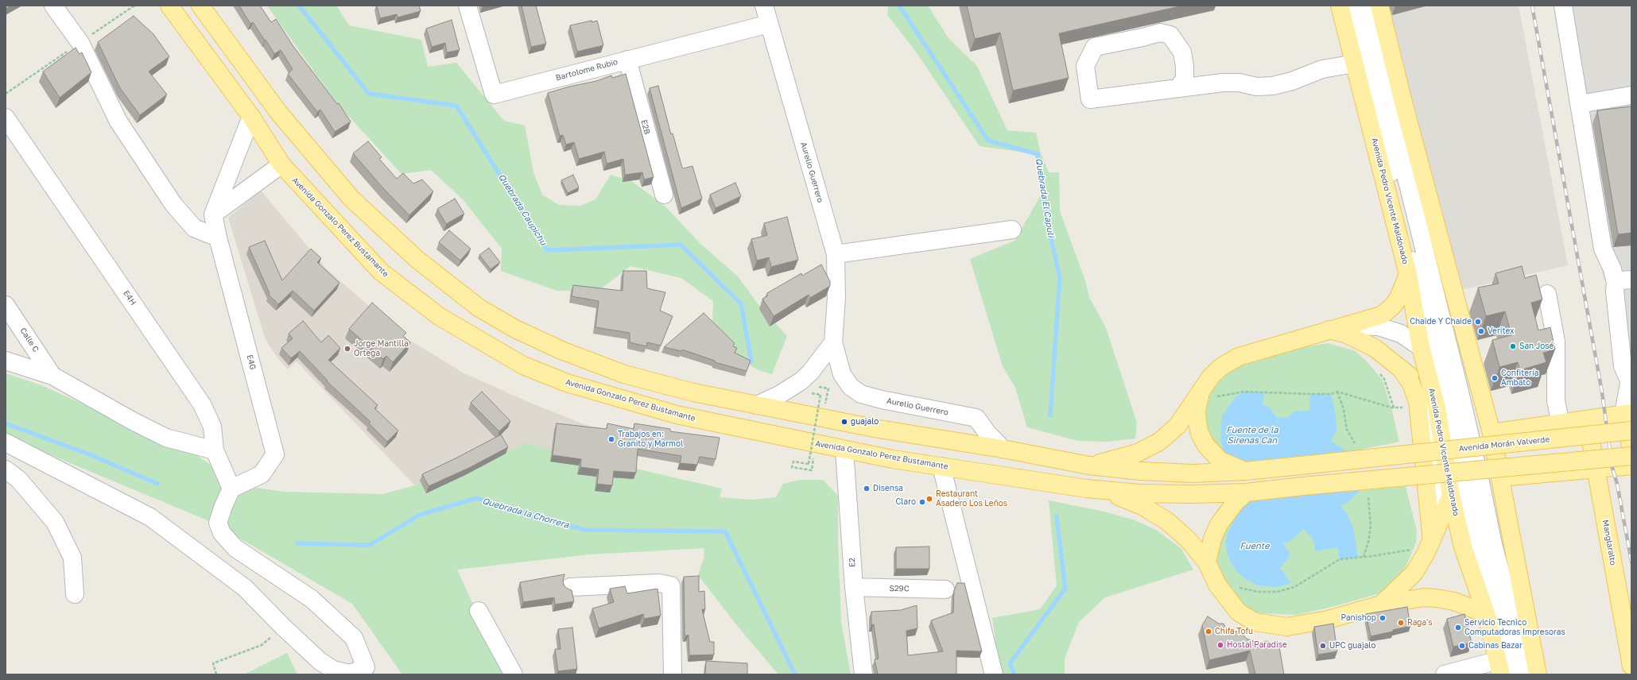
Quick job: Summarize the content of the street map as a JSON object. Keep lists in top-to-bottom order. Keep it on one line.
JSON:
{"streets":{"main road":["Avenida Pedro Vicente Maldonado","Avenida Gonzalo Perez Bustamante","Avenida Morán Valverde","Manglaralto"],"street":["Bartolome Rubio","E2B","Aurelio Guerrero","E4H","Calle C","E4G","E2","S29C"]},"crossings":[["Bartolome Rubio","E2B"],["Bartolome Rubio","Aurelio Guerrero"],["Avenida Gonzalo Perez Bustamante","E2"],["E4H","E4G"],["E2","S29C"]],"water":["Quebrada El Capuli","Quebrada Caupichu","Fuente de la Sirenas Can","Quebrada la Chorrera","Fuente"],"places":["Chaide Y Chaide","Veritex","San José","Jorge Mantilla Ortega","Confitería Ambato","guajalo","Trabajos en: Granito y Marmol","Disensa","Restaurant Asadero Los Leños","Claro","Panishop","Raga's","Servicio Tecnico Computadoras Impresoras","Chifa Tofu","Hostal Paradise","UPC guajalo","Cabinas Bazar"]}
